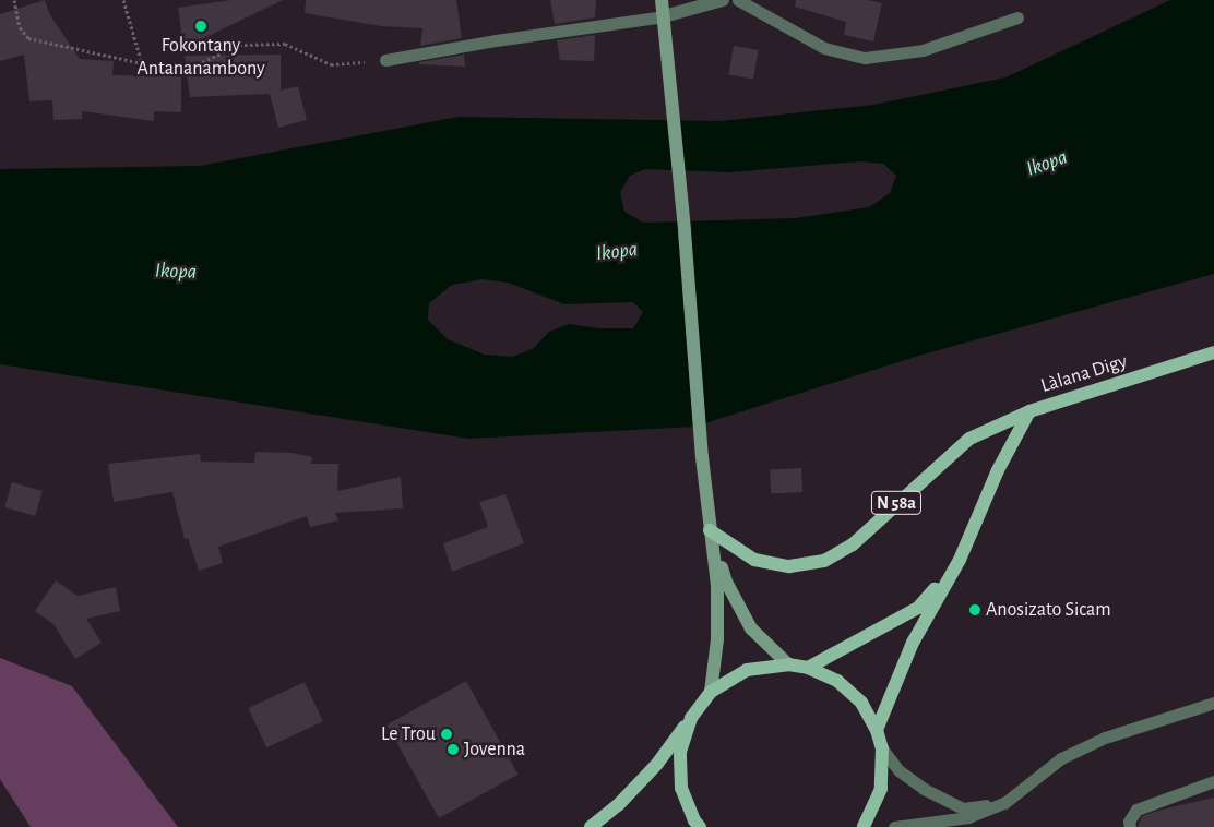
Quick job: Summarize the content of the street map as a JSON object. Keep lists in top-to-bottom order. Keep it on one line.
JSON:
{"streets":{"main road":["Làlana Digy","N 58a"]},"crossings":[["Làlana Digy","N 58a"]],"water":["Ikopa"],"places":["Fokontany Antananambony","Anosizato Sicam","Le Trou","Jovenna"]}
